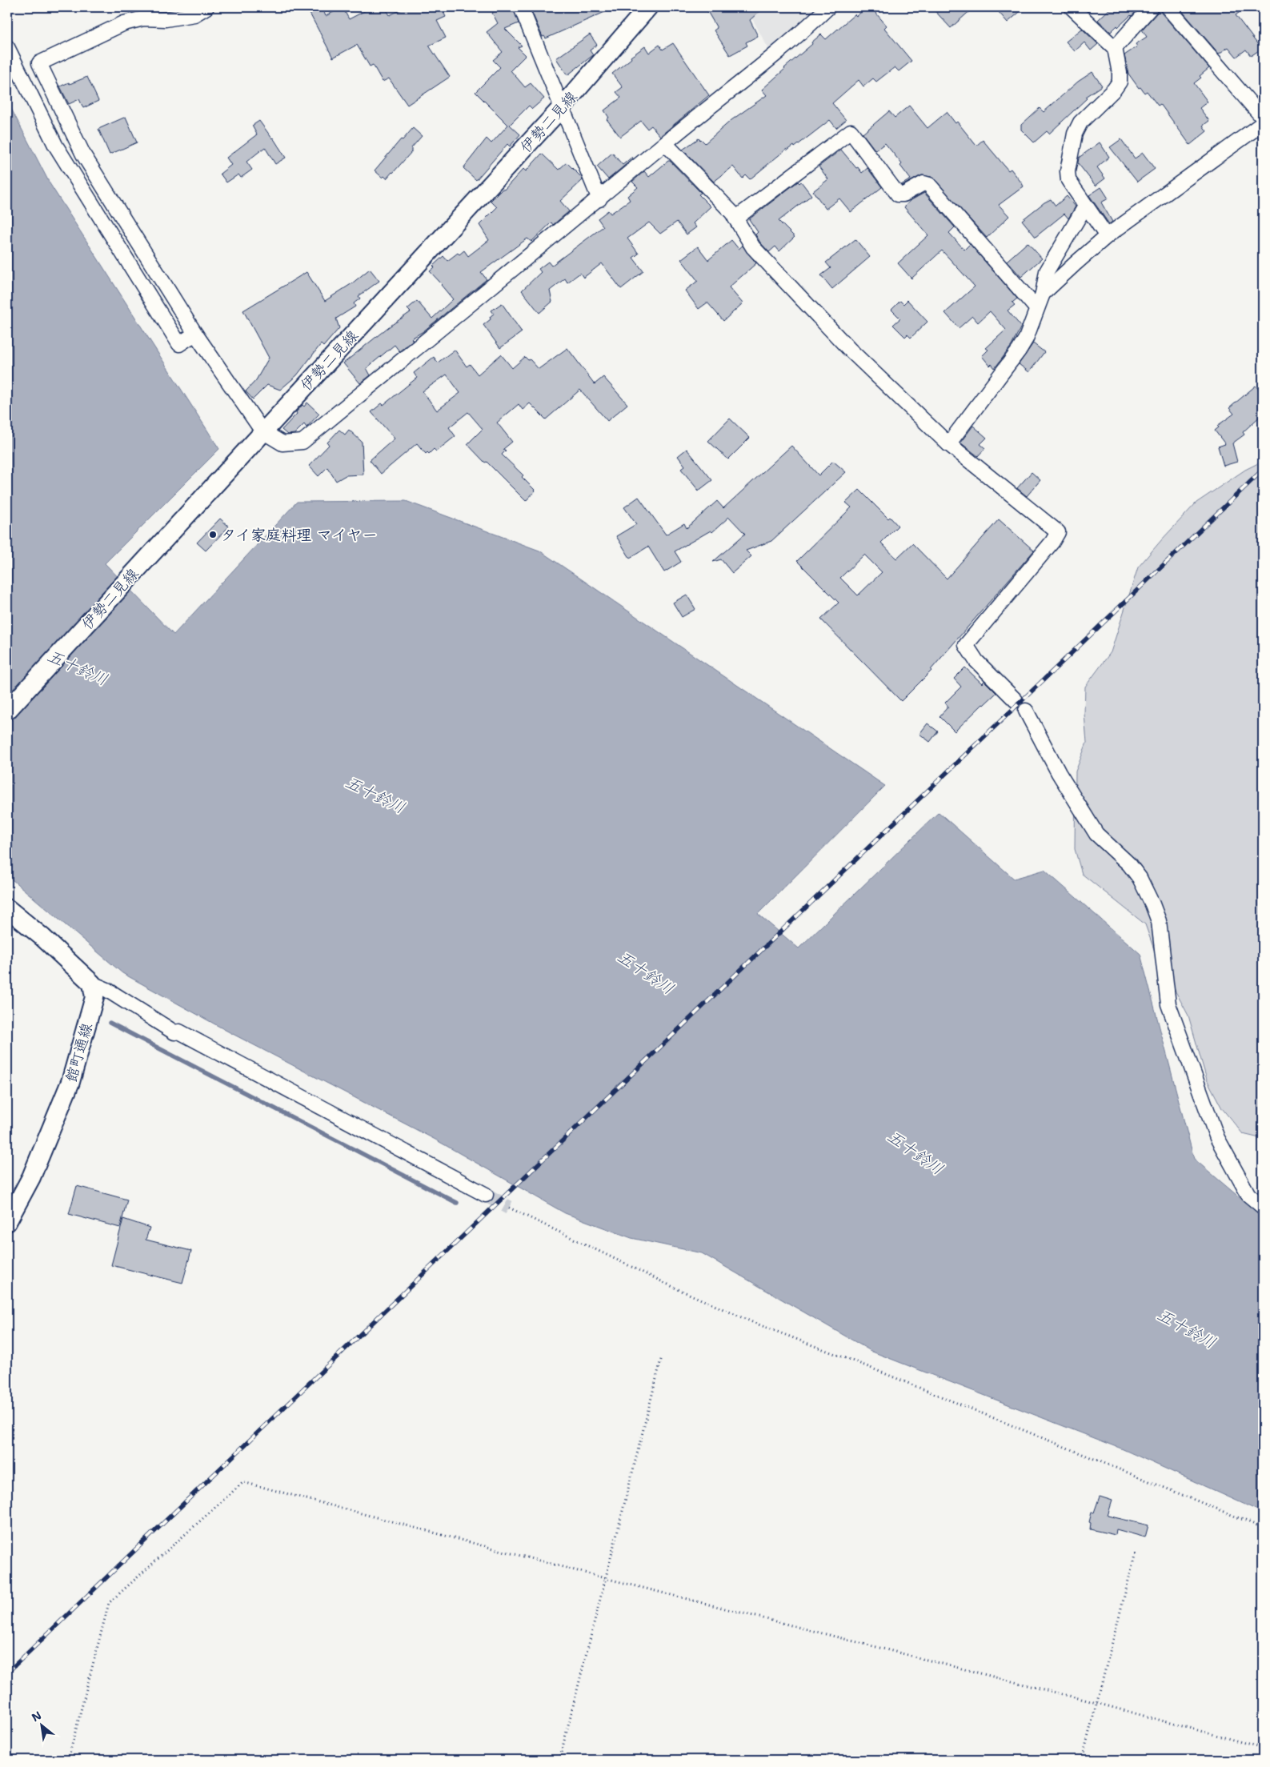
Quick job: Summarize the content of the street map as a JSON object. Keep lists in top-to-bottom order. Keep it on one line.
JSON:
{"streets":{"main road":["伊勢二見線","館町通線"]},"water":["五十鈴川"],"places":["タイ家庭料理 マイヤー"],"north":"top left"}
